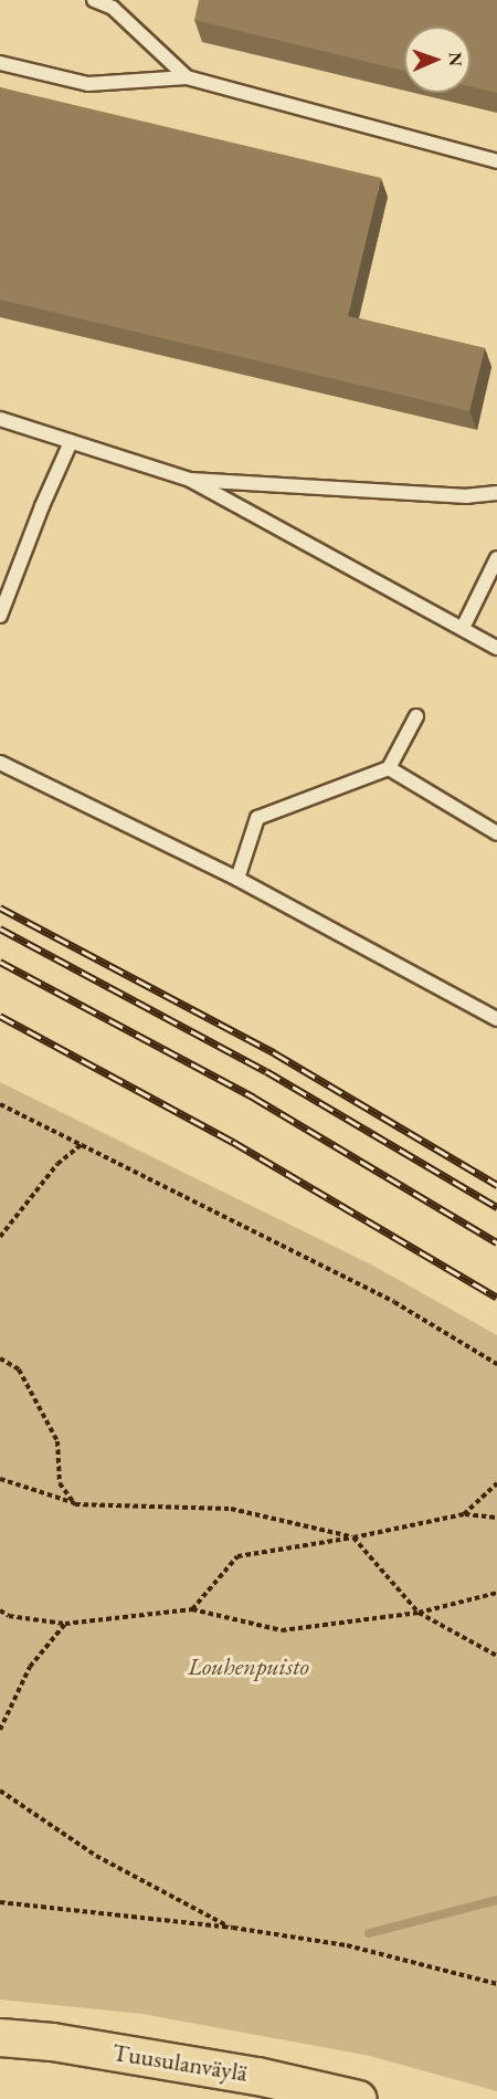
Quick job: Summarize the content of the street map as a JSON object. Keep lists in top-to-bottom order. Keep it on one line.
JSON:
{"streets":{"highway":["Tuusulanväylä"]},"parks":["Louhenpuisto"],"north":"right"}
